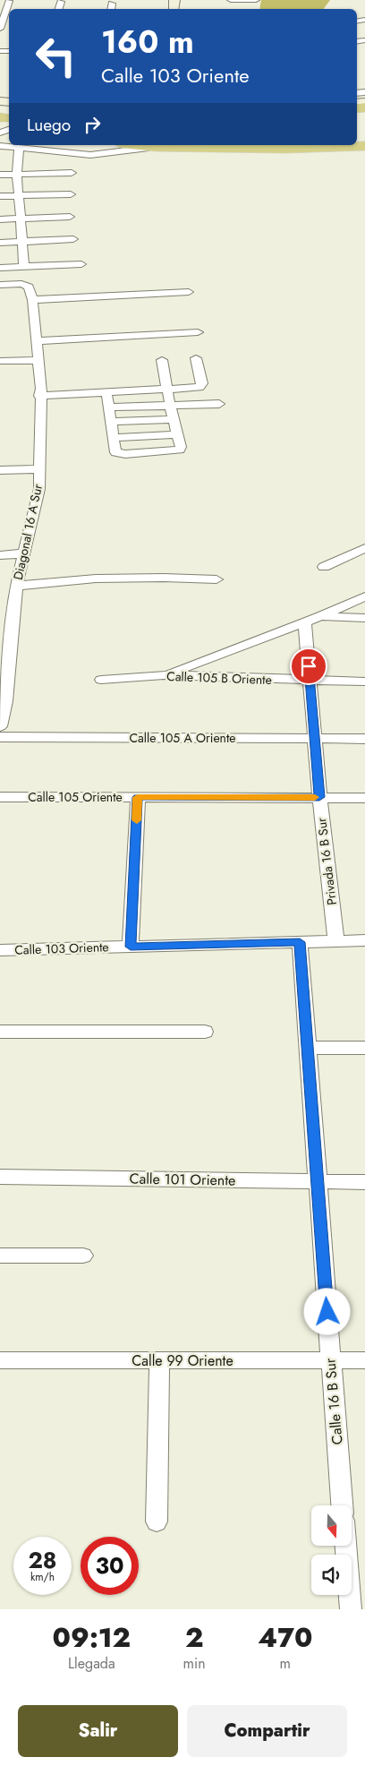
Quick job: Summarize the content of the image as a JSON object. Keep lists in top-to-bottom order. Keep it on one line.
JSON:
{"streets":{"street":["Diagonal 16 A Sur","Calle 105 B Oriente","Calle 105 A Oriente","Calle 105 Oriente","Privada 16 B Sur","Calle 103 Oriente","Calle 101 Oriente","Calle 99 Oriente","Calle 16 B Sur"]},"crossings":[["Calle 105 B Oriente","Privada 16 B Sur"],["Calle 105 A Oriente","Privada 16 B Sur"],["Calle 105 Oriente","Privada 16 B Sur"],["Privada 16 B Sur","Calle 103 Oriente"],["Calle 103 Oriente","Calle 16 B Sur"],["Calle 101 Oriente","Calle 16 B Sur"],["Calle 99 Oriente","Calle 16 B Sur"]],"north":"bottom","page":{"turn":["160 m","Calle 103 Oriente"],"then":"Luego","speed":"28 km/h","limit":"30","eta":["09:12","Llegada","2","min","470","m"],"buttons":["Salir","Compartir"]}}
